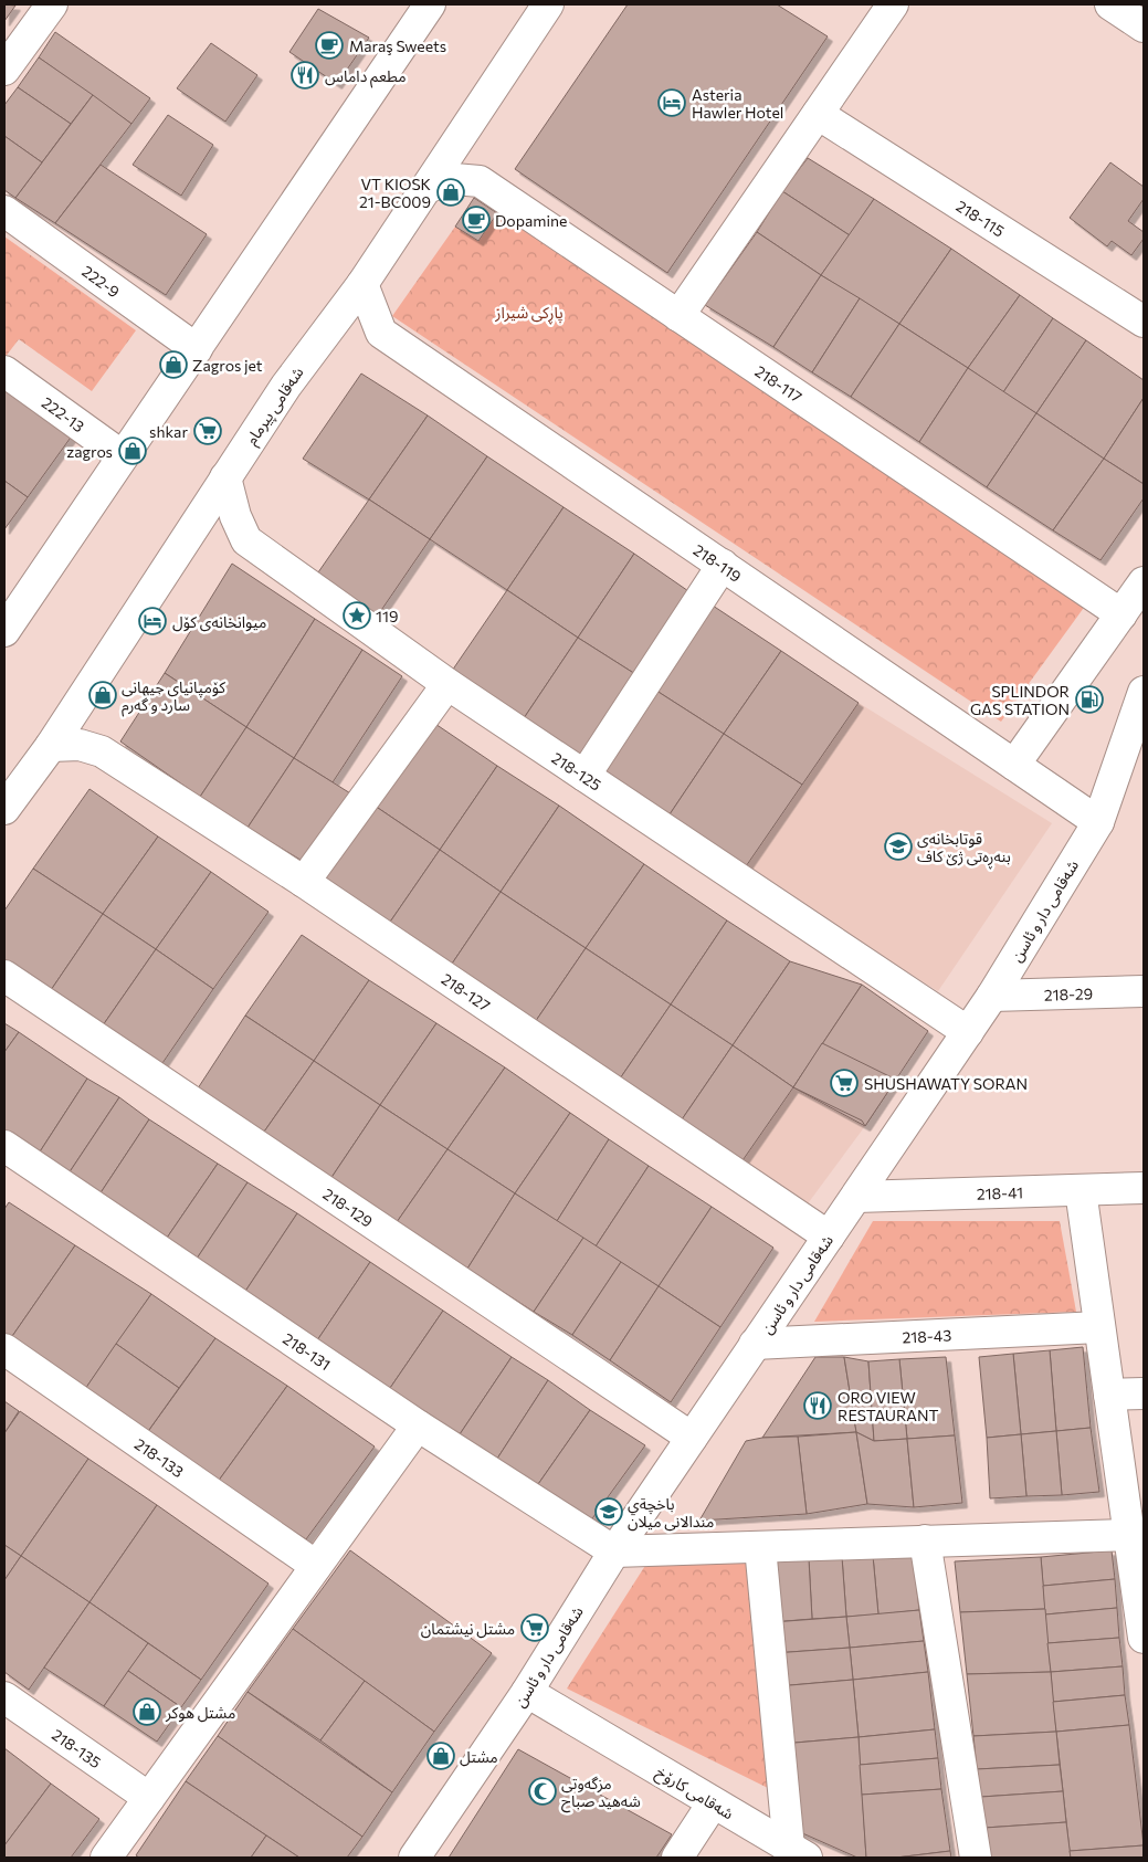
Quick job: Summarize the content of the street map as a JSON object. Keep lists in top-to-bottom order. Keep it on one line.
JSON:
{"streets":{"main road":["218-115","222-9","218-117","شەقامی پیرمام","222-13","218-119","218-125","شەقامی دار و ئاسن","218-127","218-29","218-41","218-129","218-43","218-131","218-133","218-135","شەقامی کارۆخ"]},"crossings":[["218-117","شەقامی پیرمام"],["شەقامی پیرمام","218-119"],["شەقامی پیرمام","218-125"],["شەقامی پیرمام","218-127"],["218-119","شەقامی دار و ئاسن"],["218-125","شەقامی دار و ئاسن"],["شەقامی دار و ئاسن","218-127"],["شەقامی دار و ئاسن","218-29"],["شەقامی دار و ئاسن","218-41"],["شەقامی دار و ئاسن","218-129"],["شەقامی دار و ئاسن","218-43"],["شەقامی دار و ئاسن","218-131"],["شەقامی دار و ئاسن","شەقامی کارۆخ"]],"parks":["پاڕکی شیراز"],"places":{"cafe":["Maraş Sweets","Dopamine"],"restaurant":["مطعم داماس","ORO VIEW RESTAURANT"],"hotel":["Asteria Hawler Hotel","میوانخانەی کۆل"],"shop":["VT KIOSK 21-BC009","Zagros jet","zagros","کۆمپانیای جیهانی سارد و گەرم","مشتل هوكر","مشتل"],"supermarket":["shkar","SHUSHAWATY SORAN","مشتل نيشتمان"],"place":["119"],"fuel station":["SPLINDOR GAS STATION"],"school or university":["قوتابخانەی بنەڕەتی ژێ کاف","باخچةي مندالانى ميلان"],"mosque":["مزگه‌وتی شه‌هید صباح"]}}
